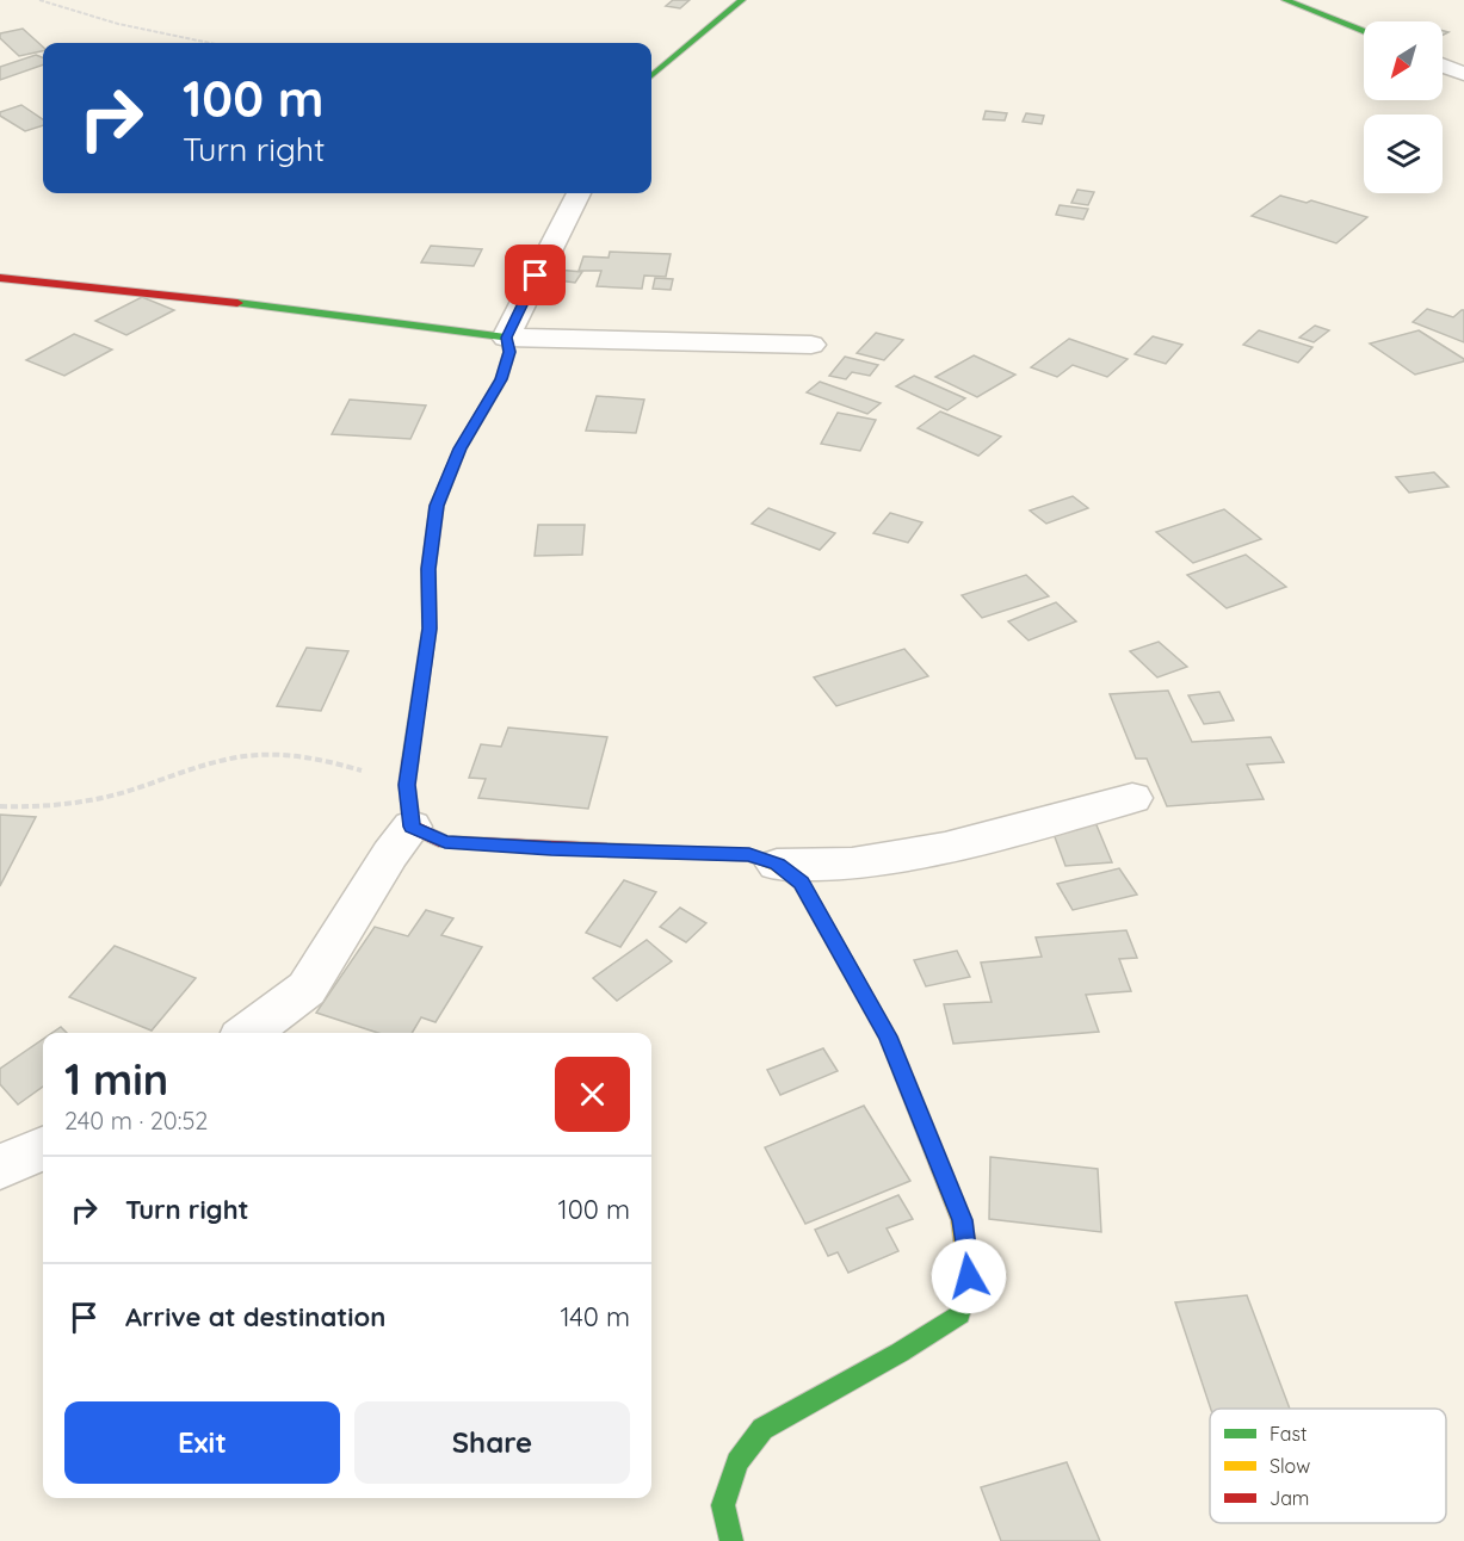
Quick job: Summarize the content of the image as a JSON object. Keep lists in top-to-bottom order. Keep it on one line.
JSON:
{"legend":["Fast","Slow","Jam"],"north":"bottom left","page":{"turn":["100 m","Turn right"],"heading":["1 min","240 m · 20:52"],"list":[{"name":"Turn right","value":"100 m"},{"name":"Arrive at destination","value":"140 m"}],"buttons":["Exit","Share"]}}
